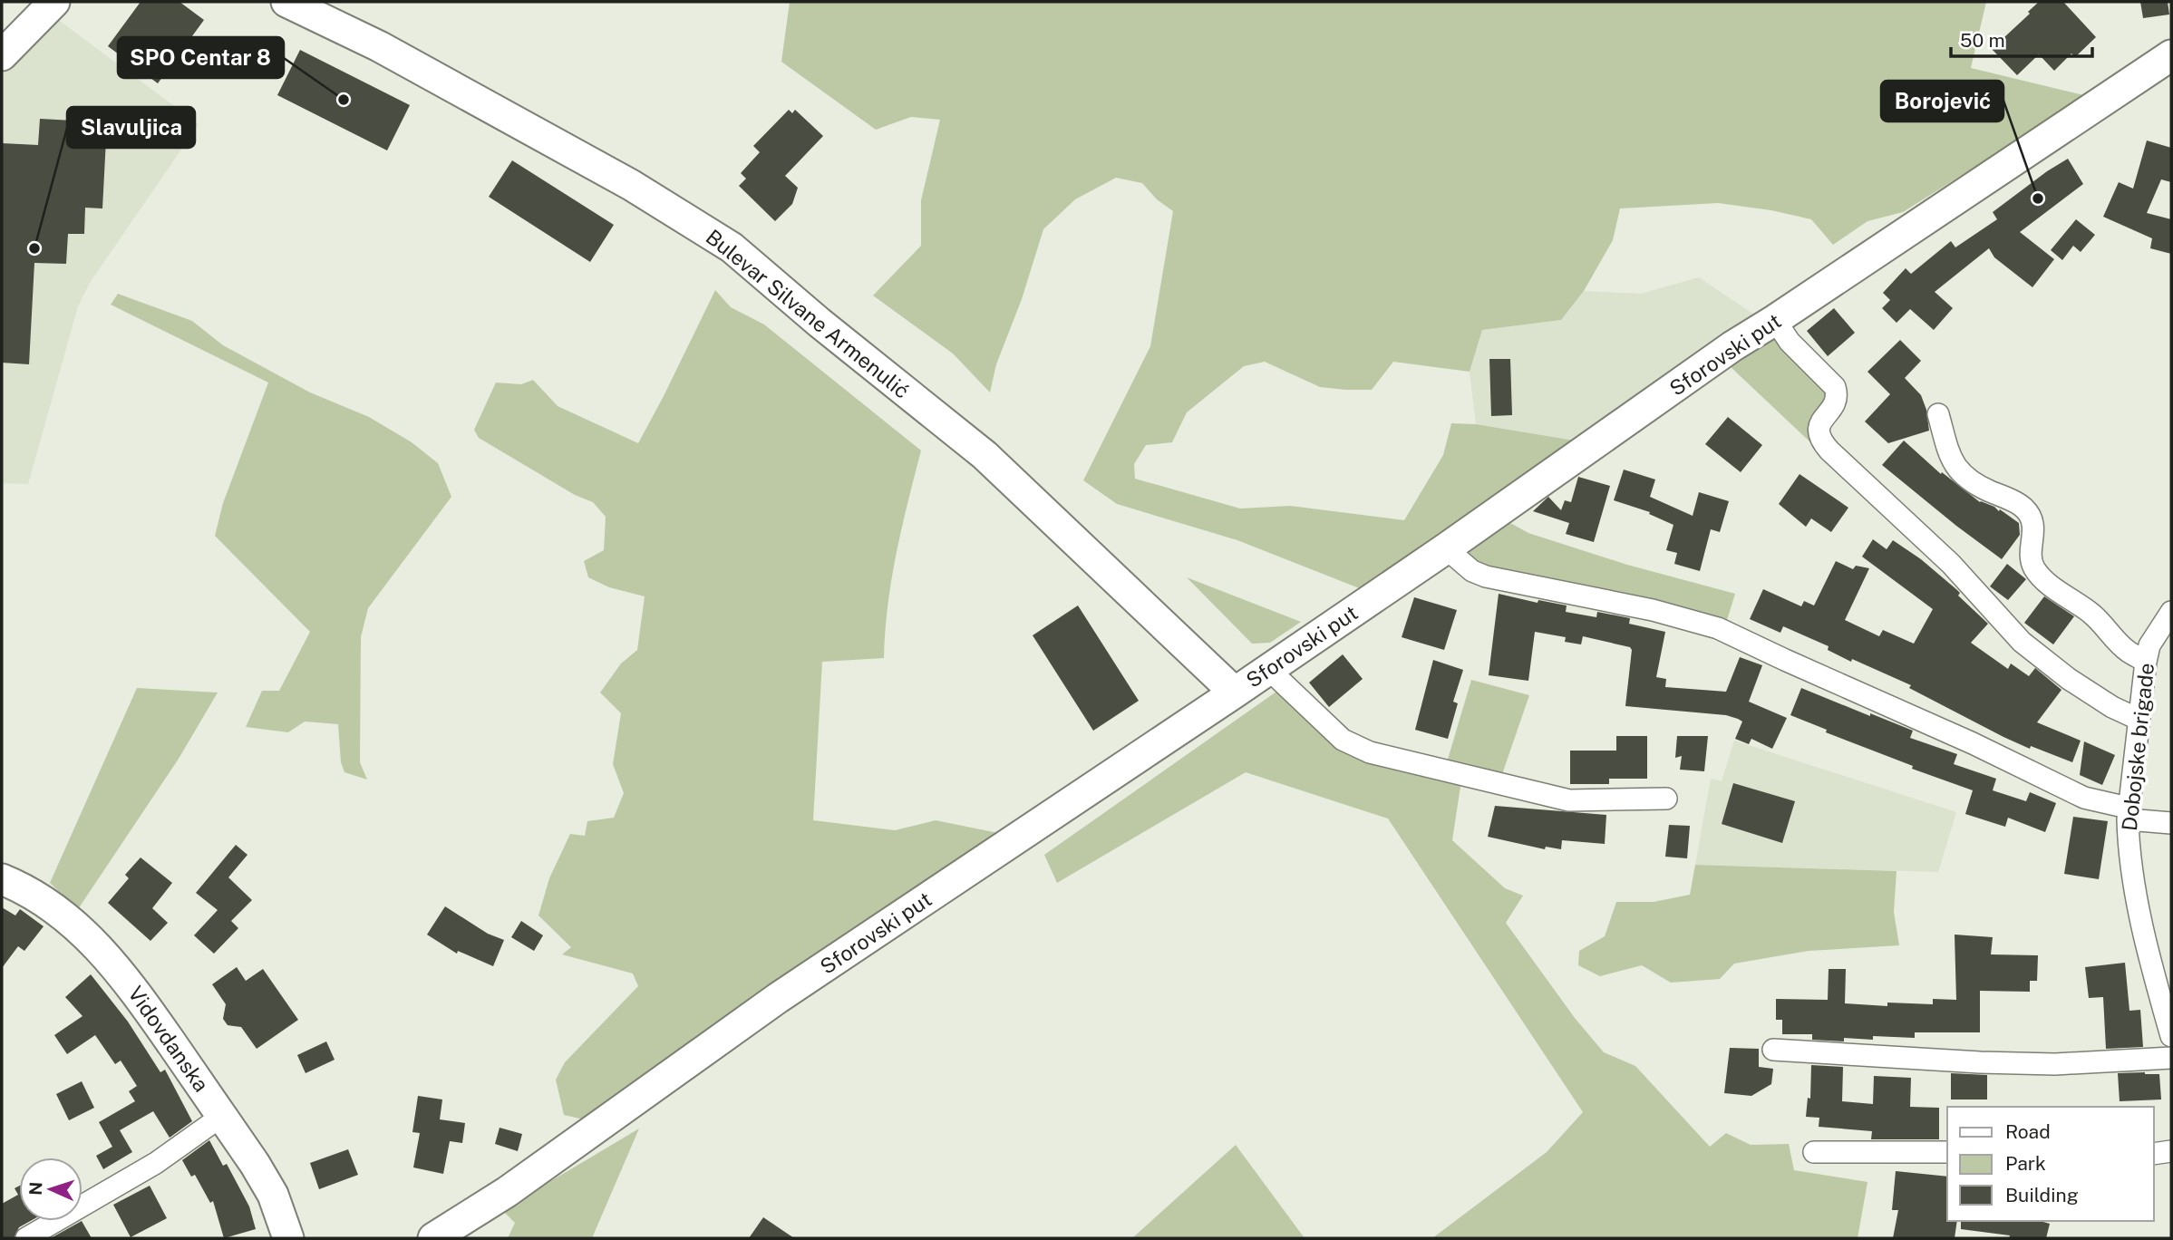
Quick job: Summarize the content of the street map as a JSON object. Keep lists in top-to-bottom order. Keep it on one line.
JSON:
{"streets":{"street":["Bulevar Silvane Armenulić","Sforovski put","Dobojske brigade","Vidovdanska"]},"crossings":[["Bulevar Silvane Armenulić","Sforovski put"]],"places":["SPO Centar 8","Borojević","Slavuljica"],"legend":["Road","Park","Building"],"scale_bar":"50 m","north":"left"}
